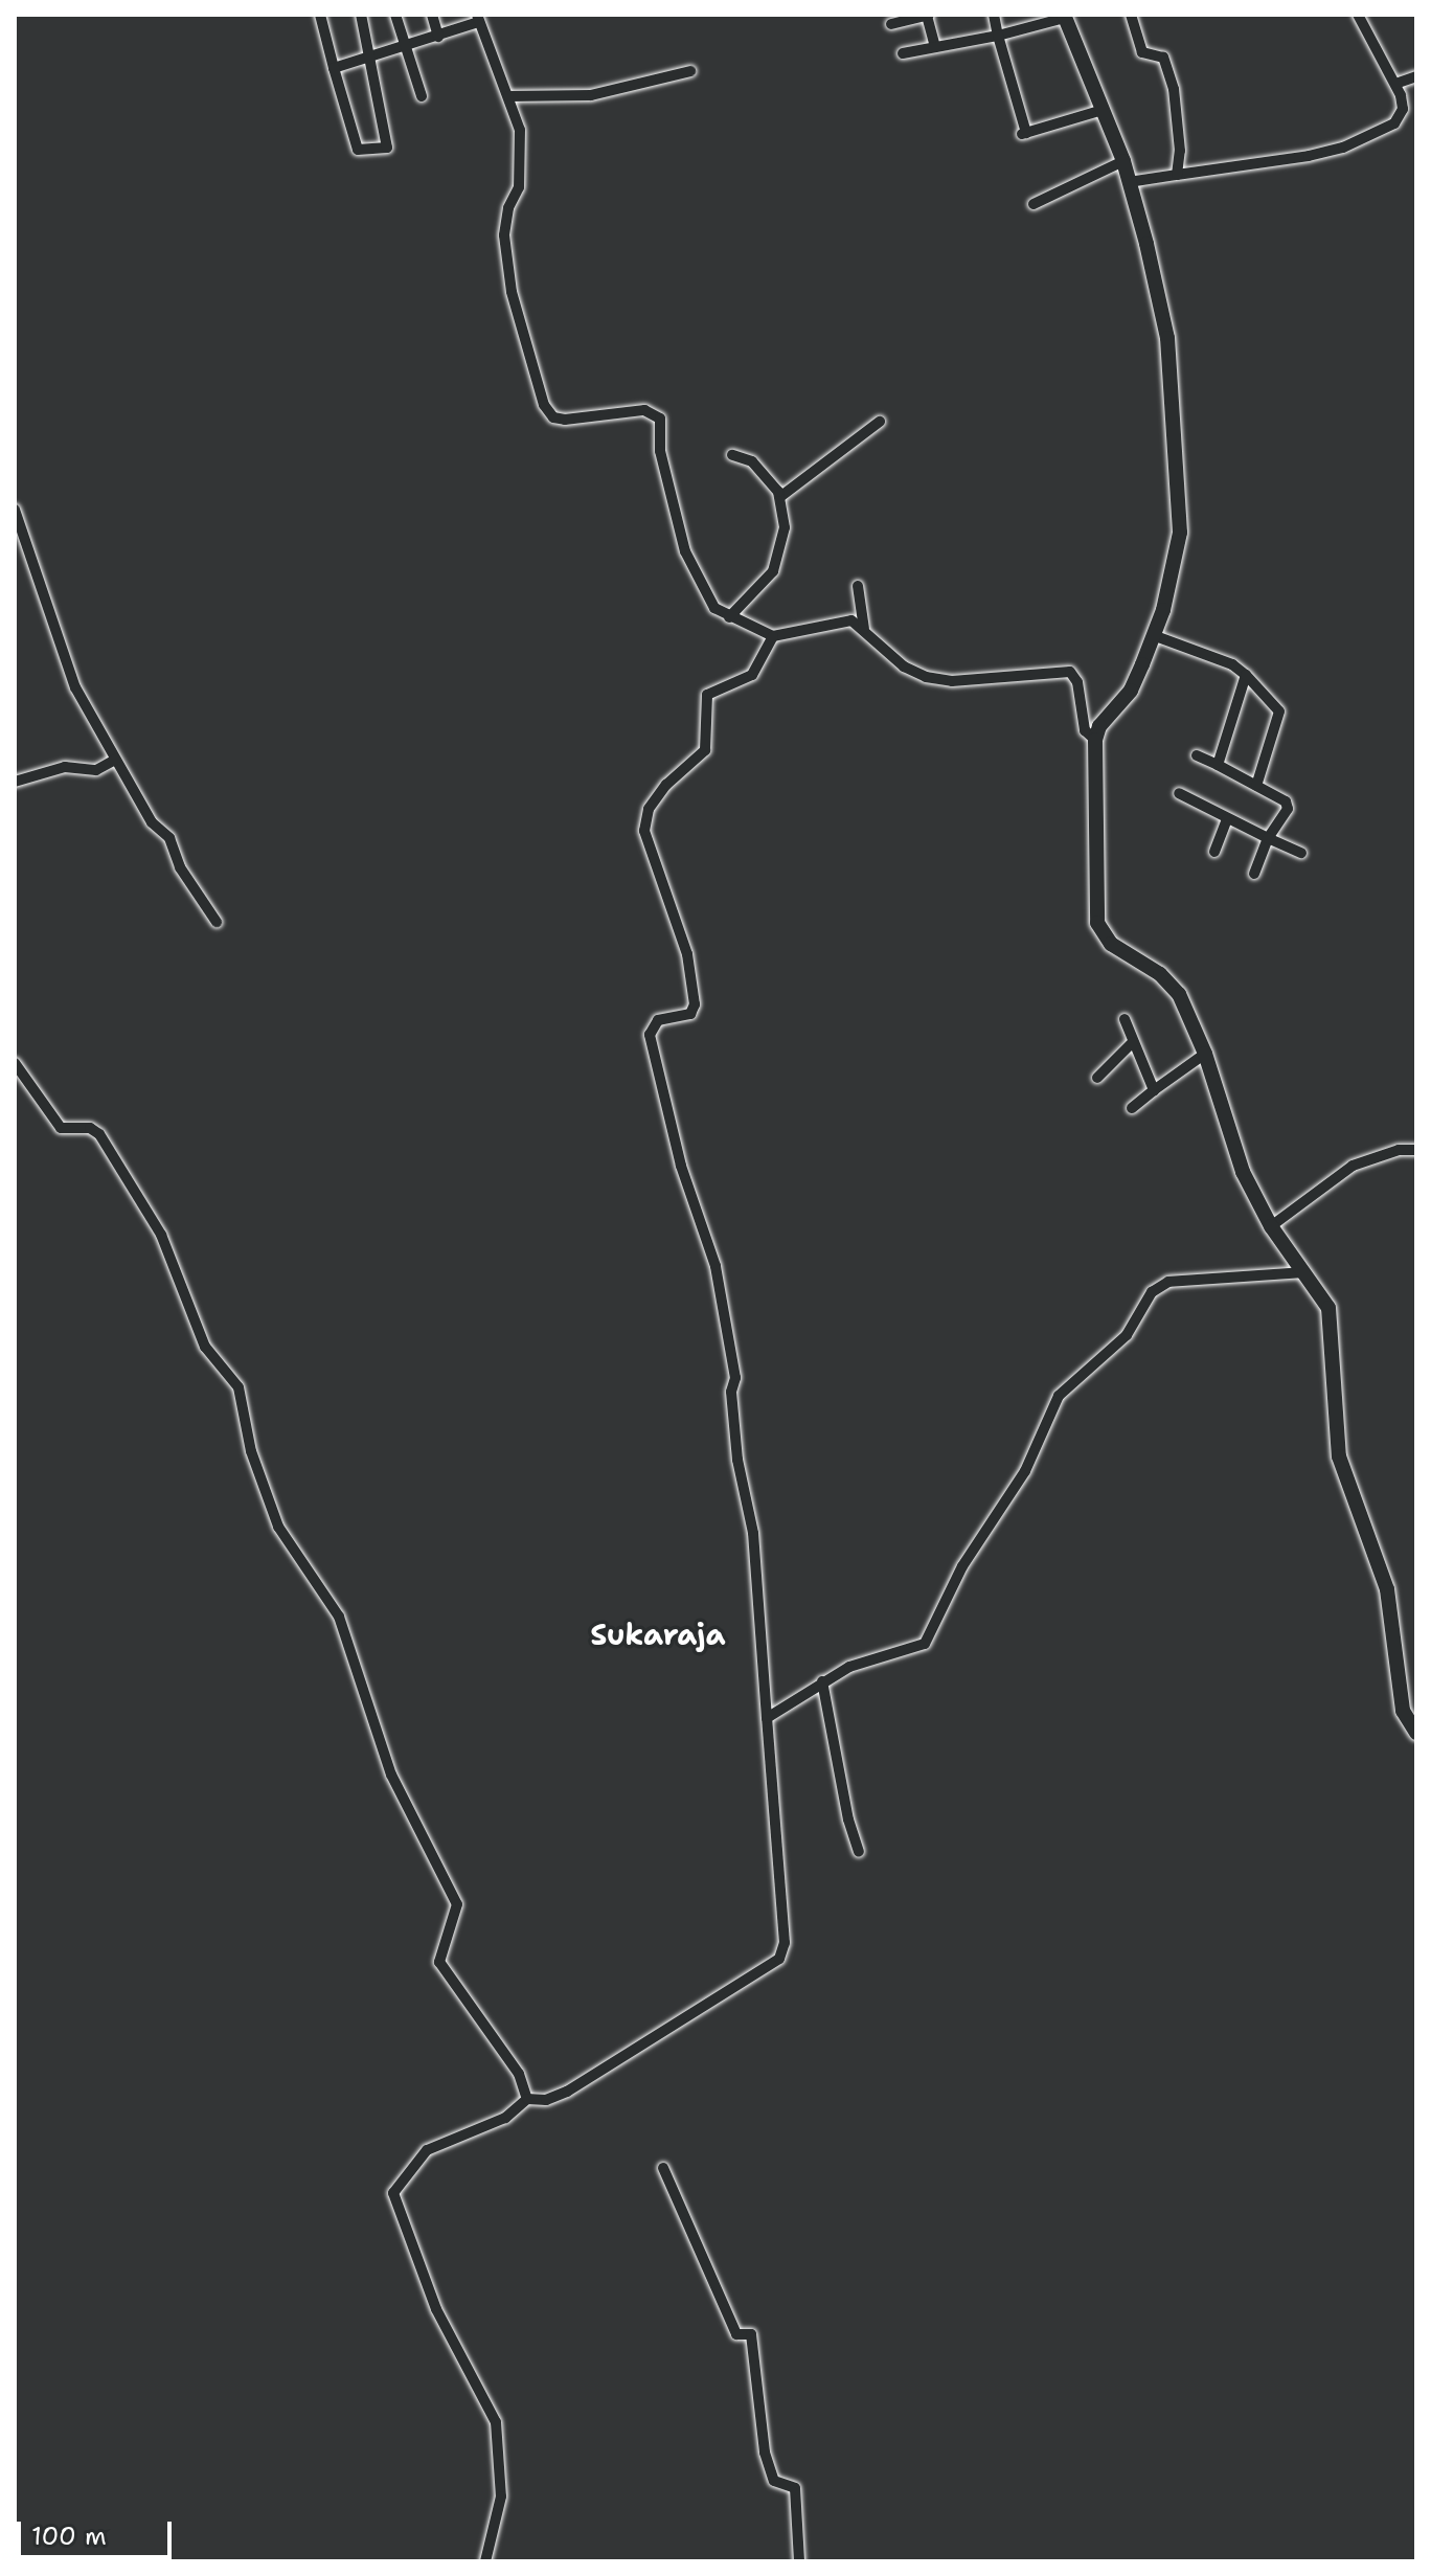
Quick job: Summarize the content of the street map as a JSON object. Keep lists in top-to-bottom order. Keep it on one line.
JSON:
{"districts":["Sukaraja"],"scale_bar":"100 m"}
